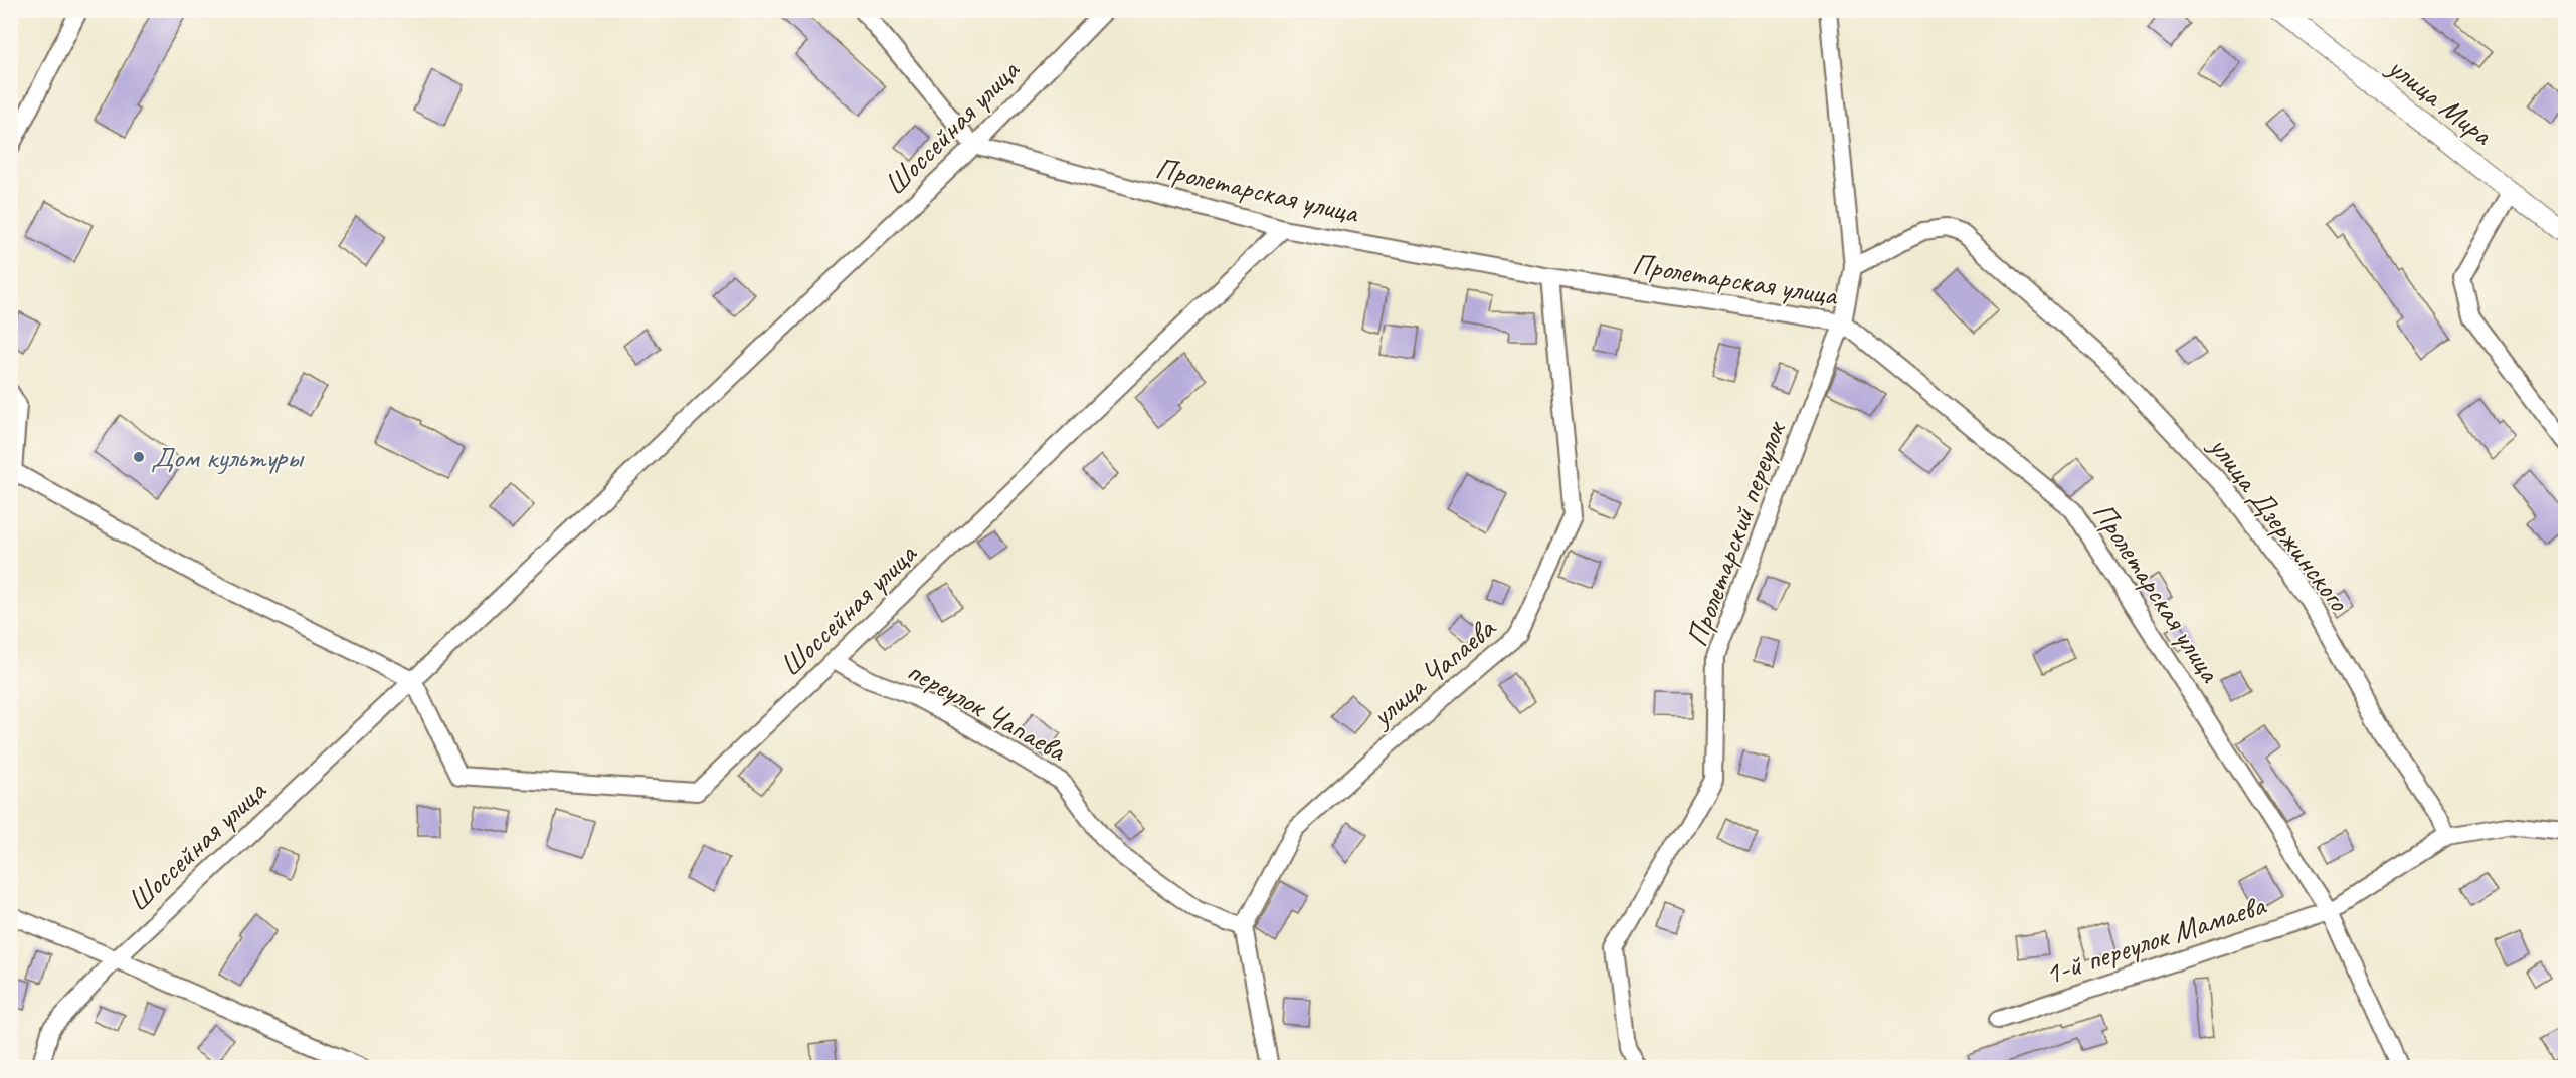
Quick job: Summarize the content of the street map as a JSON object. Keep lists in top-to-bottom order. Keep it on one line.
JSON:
{"streets":{"street":["улица Мира","Шоссейная улица","Пролетарская улица","улица Дзержинского","Пролетарский переулок","улица Чапаева","переулок Чапаева","1-й переулок Мамаева"]},"crossings":[["Шоссейная улица","Пролетарская улица"],["Шоссейная улица","переулок Чапаева"],["Пролетарская улица","Пролетарский переулок"],["Пролетарская улица","улица Чапаева"],["Пролетарская улица","1-й переулок Мамаева"],["улица Дзержинского","Пролетарский переулок"],["улица Дзержинского","1-й переулок Мамаева"],["улица Чапаева","переулок Чапаева"]],"places":["Дом культуры"]}
